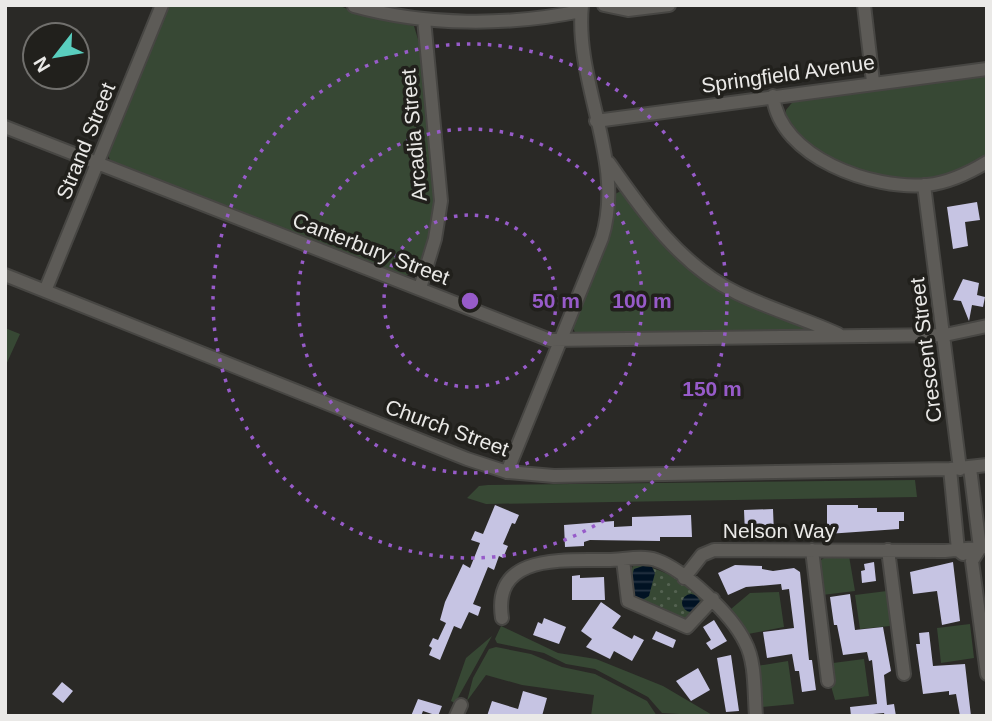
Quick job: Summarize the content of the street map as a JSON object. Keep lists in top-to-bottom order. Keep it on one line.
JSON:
{"streets":{"street":["Springfield Avenue","Arcadia Street","Strand Street","Canterbury Street","Crescent Street","Church Street","Nelson Way"]},"crossings":[["Arcadia Street","Canterbury Street"],["Strand Street","Canterbury Street"],["Strand Street","Church Street"],["Canterbury Street","Crescent Street"],["Crescent Street","Church Street"]],"north":"bottom left","rings":["50 m","100 m","150 m"]}
